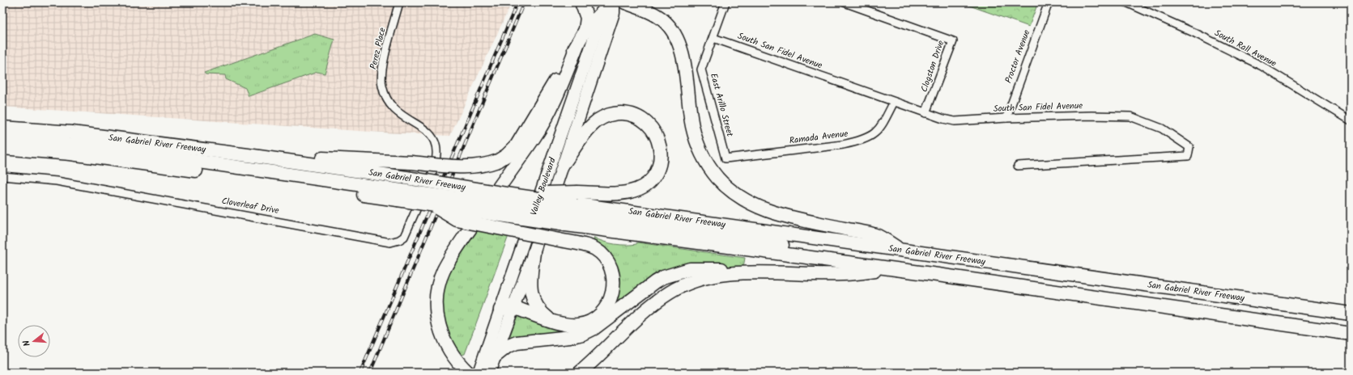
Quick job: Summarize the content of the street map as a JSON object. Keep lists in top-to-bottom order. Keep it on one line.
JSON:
{"streets":{"highway":["San Gabriel River Freeway"],"main road":["Valley Boulevard"],"street":["Perez Place","South Rall Avenue","South San Fidel Avenue","Proctor Avenue","Clogston Drive","East Arillo Street","Ramada Avenue","Cloverleaf Drive"]},"crossings":[["Perez Place","Cloverleaf Drive"],["South San Fidel Avenue","Proctor Avenue"],["South San Fidel Avenue","Clogston Drive"],["South San Fidel Avenue","East Arillo Street"],["South San Fidel Avenue","Ramada Avenue"],["East Arillo Street","Ramada Avenue"]],"north":"left"}
